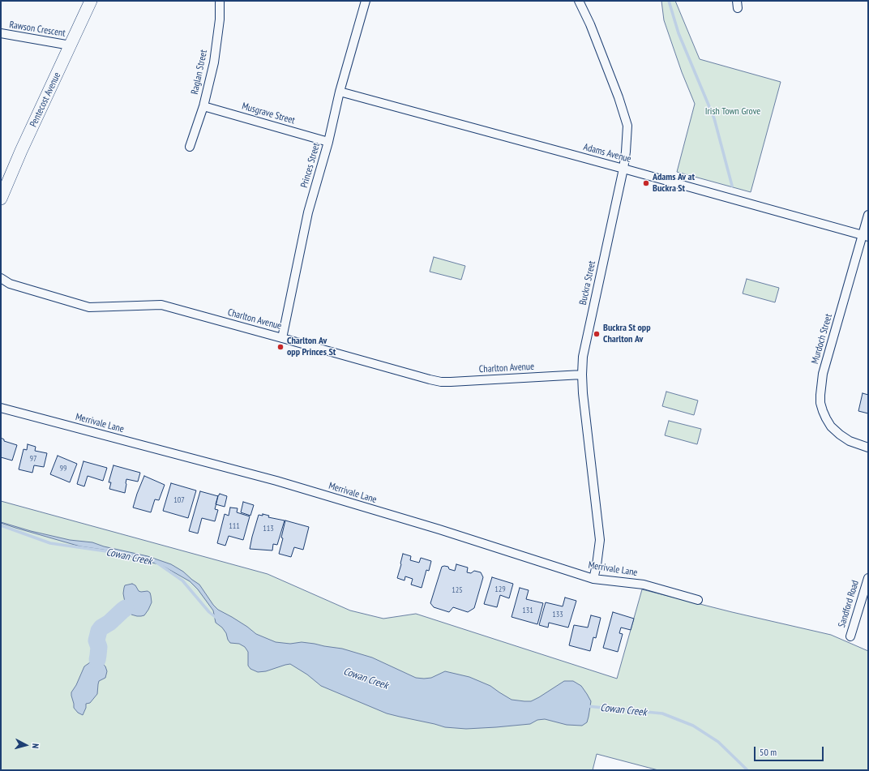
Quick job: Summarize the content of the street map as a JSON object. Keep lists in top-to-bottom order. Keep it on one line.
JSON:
{"streets":{"street":["Rawson Crescent","Raglan Street","Pentecost Avenue","Musgrave Street","Adams Avenue","Princes Street","Buckra Street","Charlton Avenue","Murdoch Street","Merrivale Lane","Sandford Road"]},"crossings":[["Rawson Crescent","Pentecost Avenue"],["Raglan Street","Musgrave Street"],["Musgrave Street","Princes Street"],["Adams Avenue","Princes Street"],["Adams Avenue","Buckra Street"],["Adams Avenue","Murdoch Street"],["Princes Street","Charlton Avenue"],["Buckra Street","Charlton Avenue"],["Buckra Street","Merrivale Lane"]],"water":["Cowan Creek"],"parks":["Irish Town Grove"],"places":["Adams Av at Buckra St","Buckra St opp Charlton Av","Charlton Av opp Princes St"],"house_numbers":["97","99","107","111","113","129","125","131","133"],"scale_bar":"50 m","north":"right"}
